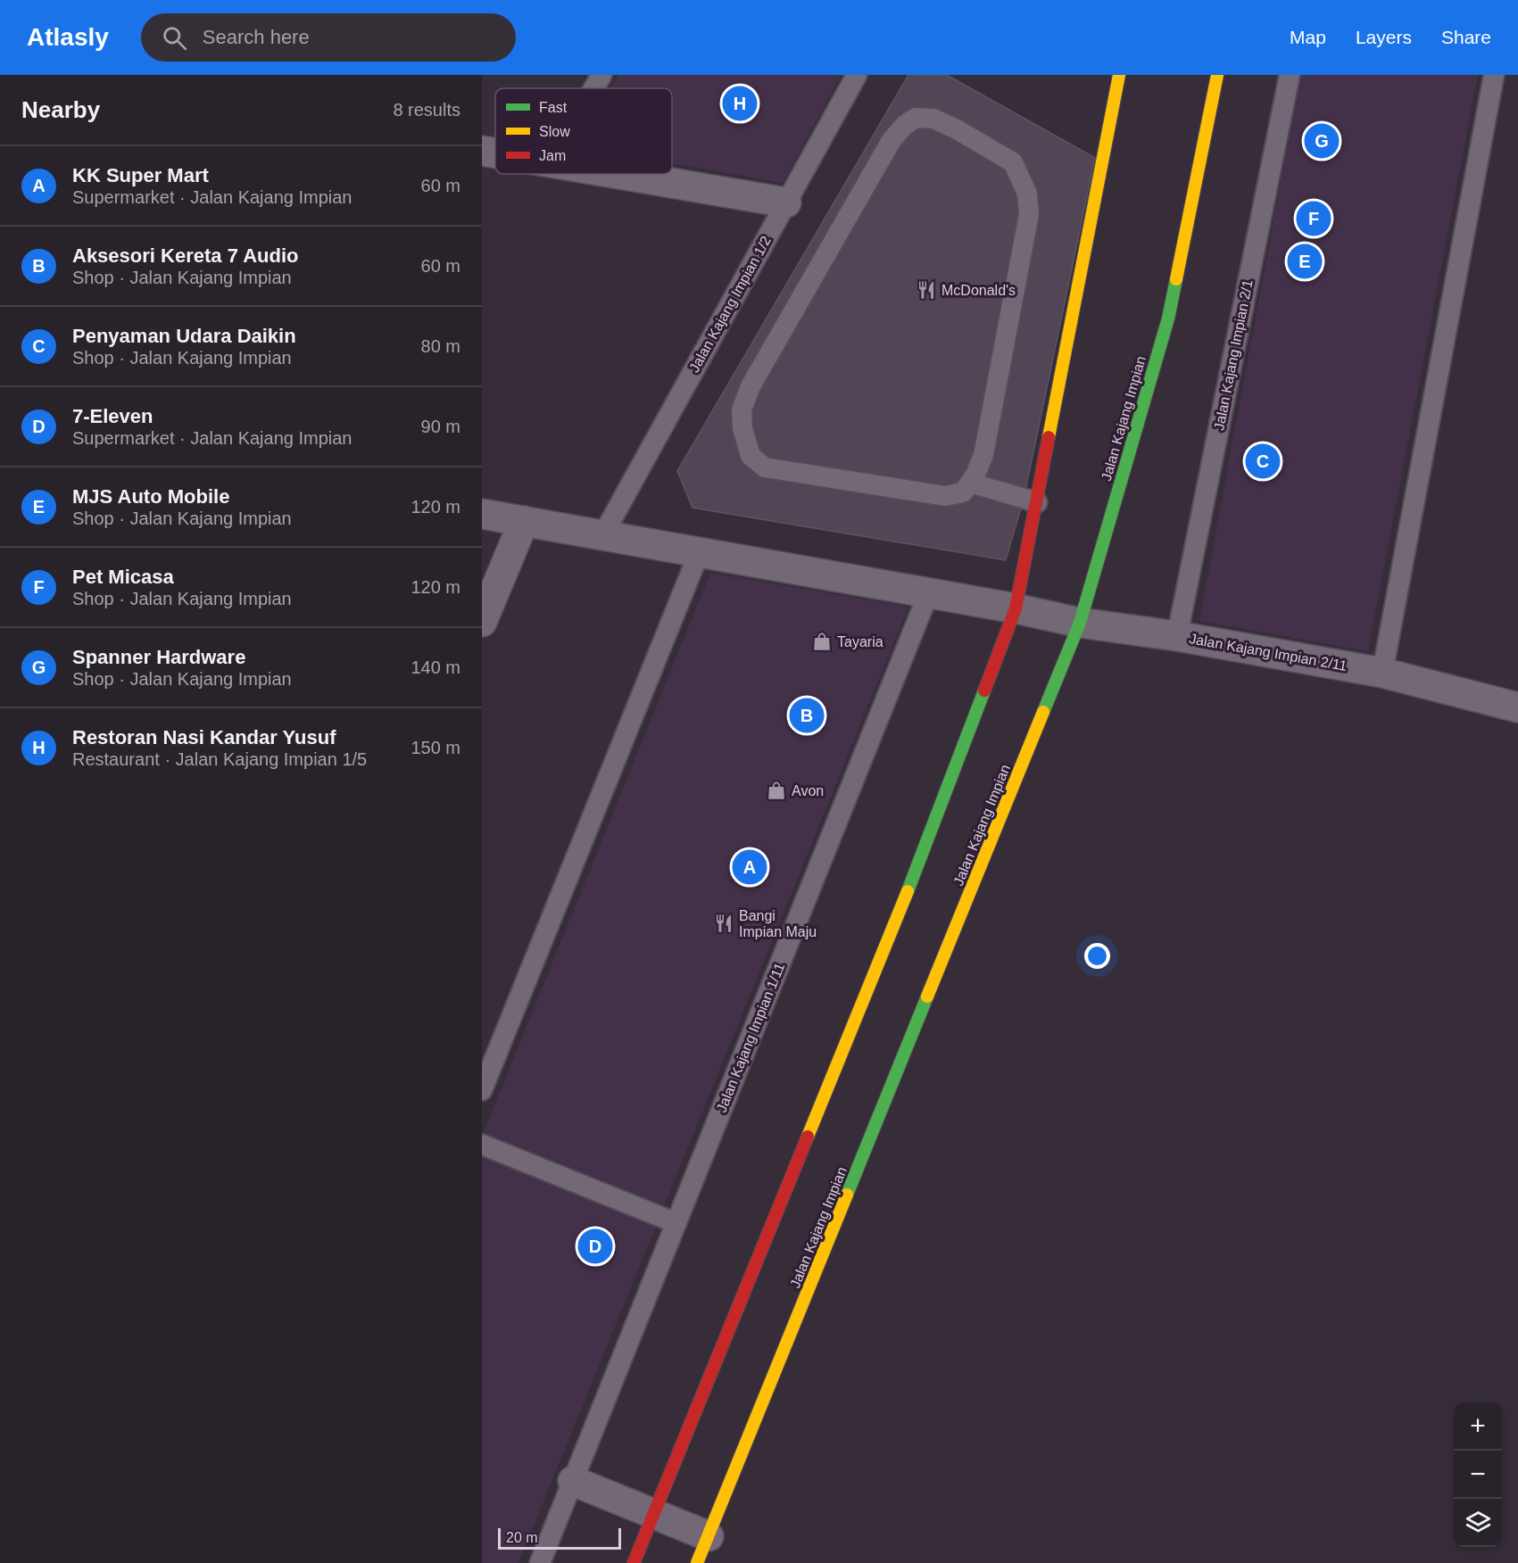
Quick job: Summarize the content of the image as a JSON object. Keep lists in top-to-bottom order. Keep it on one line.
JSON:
{"streets":{"street":["Jalan Kajang Impian","Jalan Kajang Impian 2/11"],"lane":["Jalan Kajang Impian 1/2","Jalan Kajang Impian 2/1","Jalan Kajang Impian 1/11"]},"crossings":[["Jalan Kajang Impian 1/2","Jalan Kajang Impian 2/11"],["Jalan Kajang Impian 2/1","Jalan Kajang Impian 2/11"],["Jalan Kajang Impian","Jalan Kajang Impian 2/11"],["Jalan Kajang Impian 2/11","Jalan Kajang Impian 1/11"]],"places":{"restaurant":["McDonald's","Bangi Impian Maju"],"shop":["Tayaria","Avon"]},"legend":["Fast","Slow","Jam"],"scale_bar":"20 m","page":{"header":"Atlasly","search":"Search here","nav":["Map","Layers","Share"],"heading":["Nearby","8 results"],"pins":["H","G","F","E","C","B","A","D"],"list":[{"mark":"A","name":"KK Super Mart","note":"Supermarket · Jalan Kajang Impian","value":"60 m"},{"mark":"B","name":"Aksesori Kereta 7 Audio","note":"Shop · Jalan Kajang Impian","value":"60 m"},{"mark":"C","name":"Penyaman Udara Daikin","note":"Shop · Jalan Kajang Impian","value":"80 m"},{"mark":"D","name":"7-Eleven","note":"Supermarket · Jalan Kajang Impian","value":"90 m"},{"mark":"E","name":"MJS Auto Mobile","note":"Shop · Jalan Kajang Impian","value":"120 m"},{"mark":"F","name":"Pet Micasa","note":"Shop · Jalan Kajang Impian","value":"120 m"},{"mark":"G","name":"Spanner Hardware","note":"Shop · Jalan Kajang Impian","value":"140 m"},{"mark":"H","name":"Restoran Nasi Kandar Yusuf","note":"Restaurant · Jalan Kajang Impian 1/5","value":"150 m"}],"map_buttons":["+","−"],"scale":"20 m"}}
